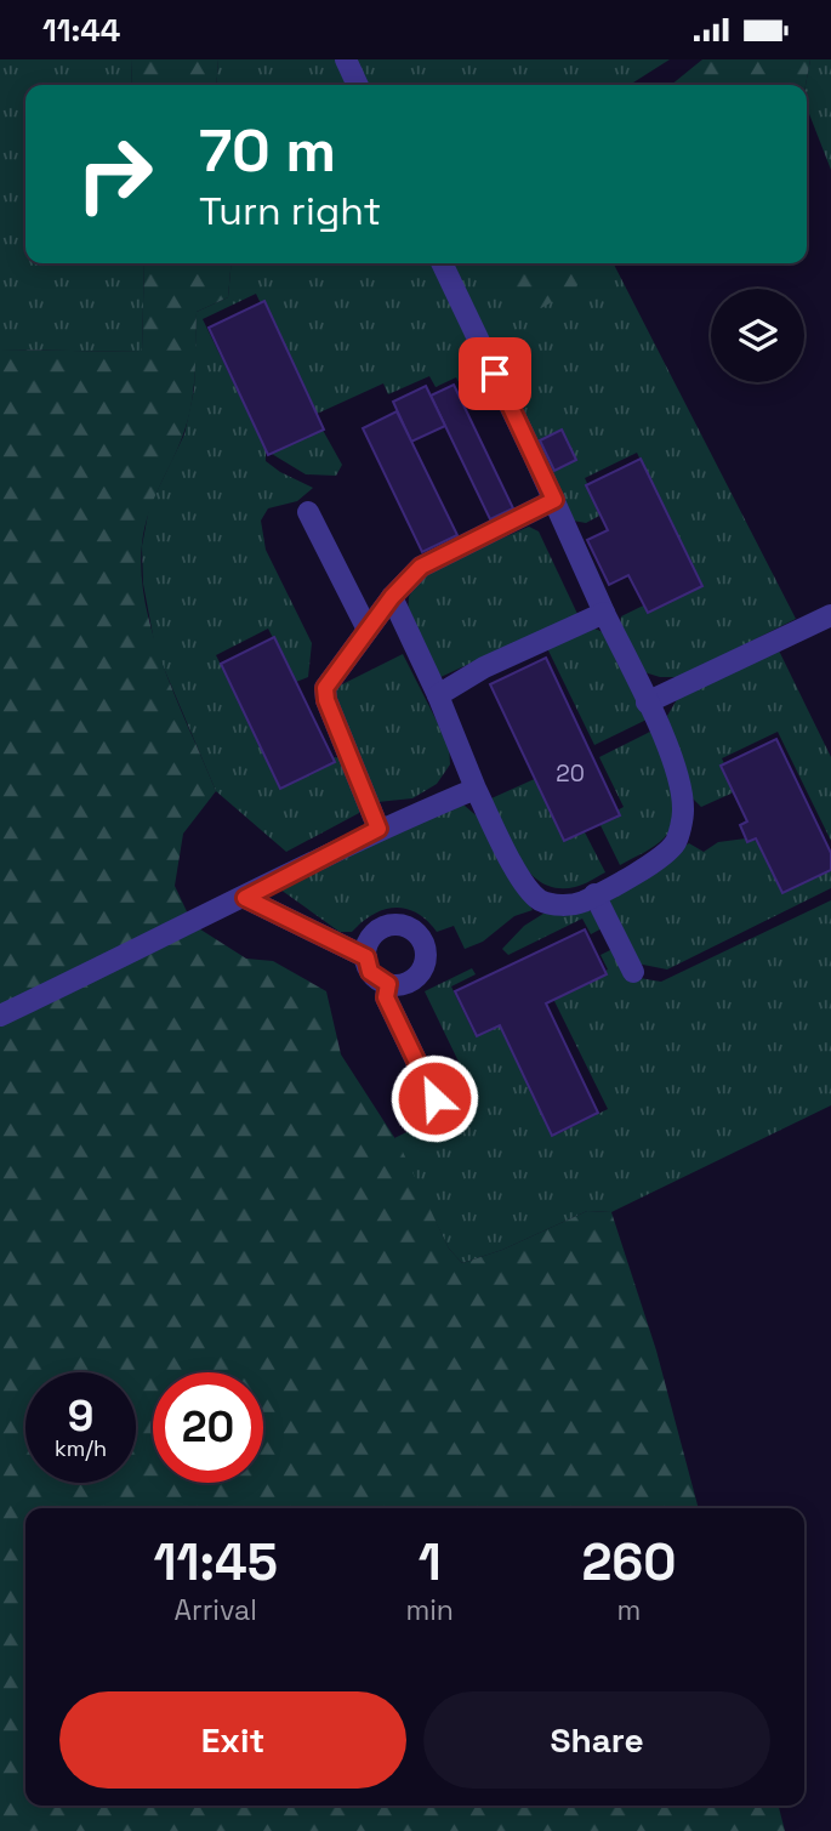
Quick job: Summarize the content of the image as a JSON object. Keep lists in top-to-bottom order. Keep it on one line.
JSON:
{"house_numbers":["20"],"page":{"status":"11:44","turn":["70 m","Turn right"],"speed":"9 km/h","limit":"20","eta":["11:45","Arrival","1","min","260","m"],"buttons":["Exit","Share"]}}
